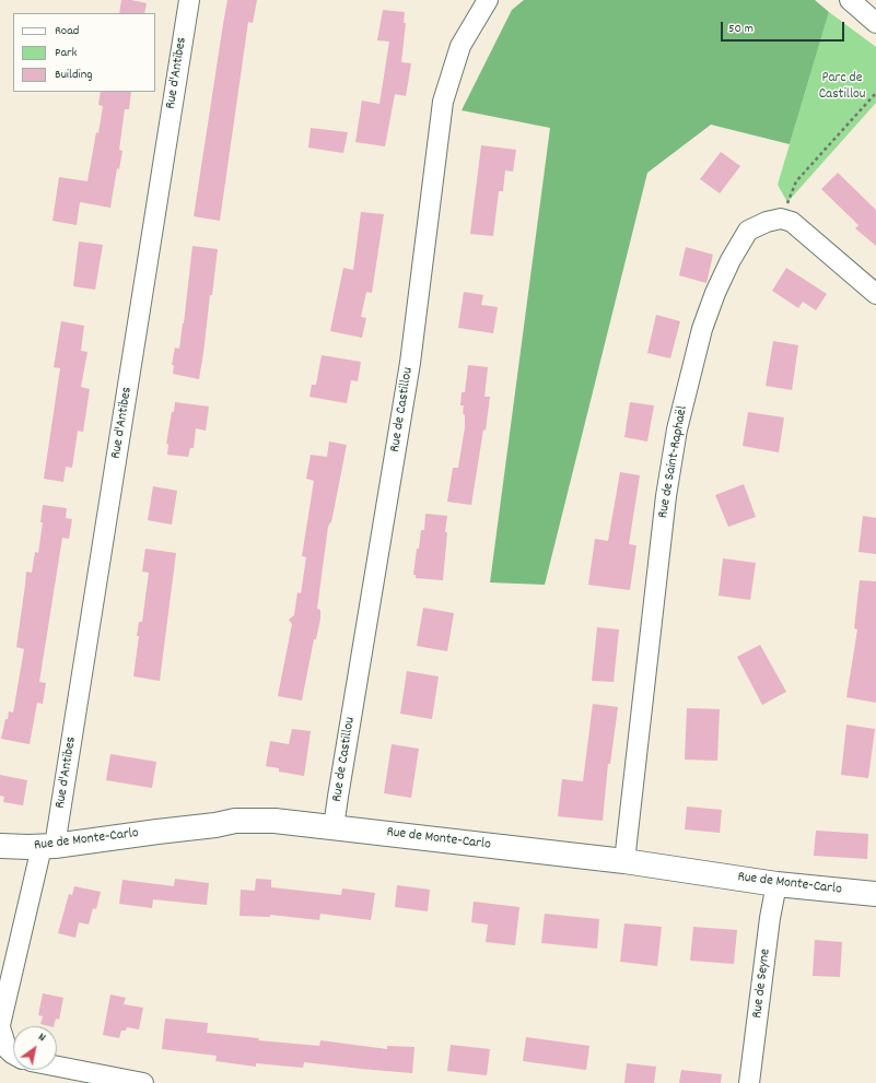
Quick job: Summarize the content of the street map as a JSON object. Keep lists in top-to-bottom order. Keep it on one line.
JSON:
{"streets":{"street":["Rue d'Antibes","Rue de Castillou","Rue de Saint-Raphaël","Rue de Monte-Carlo","Rue de Seyne"]},"crossings":[["Rue d'Antibes","Rue de Monte-Carlo"],["Rue de Castillou","Rue de Monte-Carlo"],["Rue de Saint-Raphaël","Rue de Monte-Carlo"],["Rue de Monte-Carlo","Rue de Seyne"]],"parks":["Parc de Castillou"],"legend":["Road","Park","Building"],"scale_bar":"50 m","north":"top right"}
